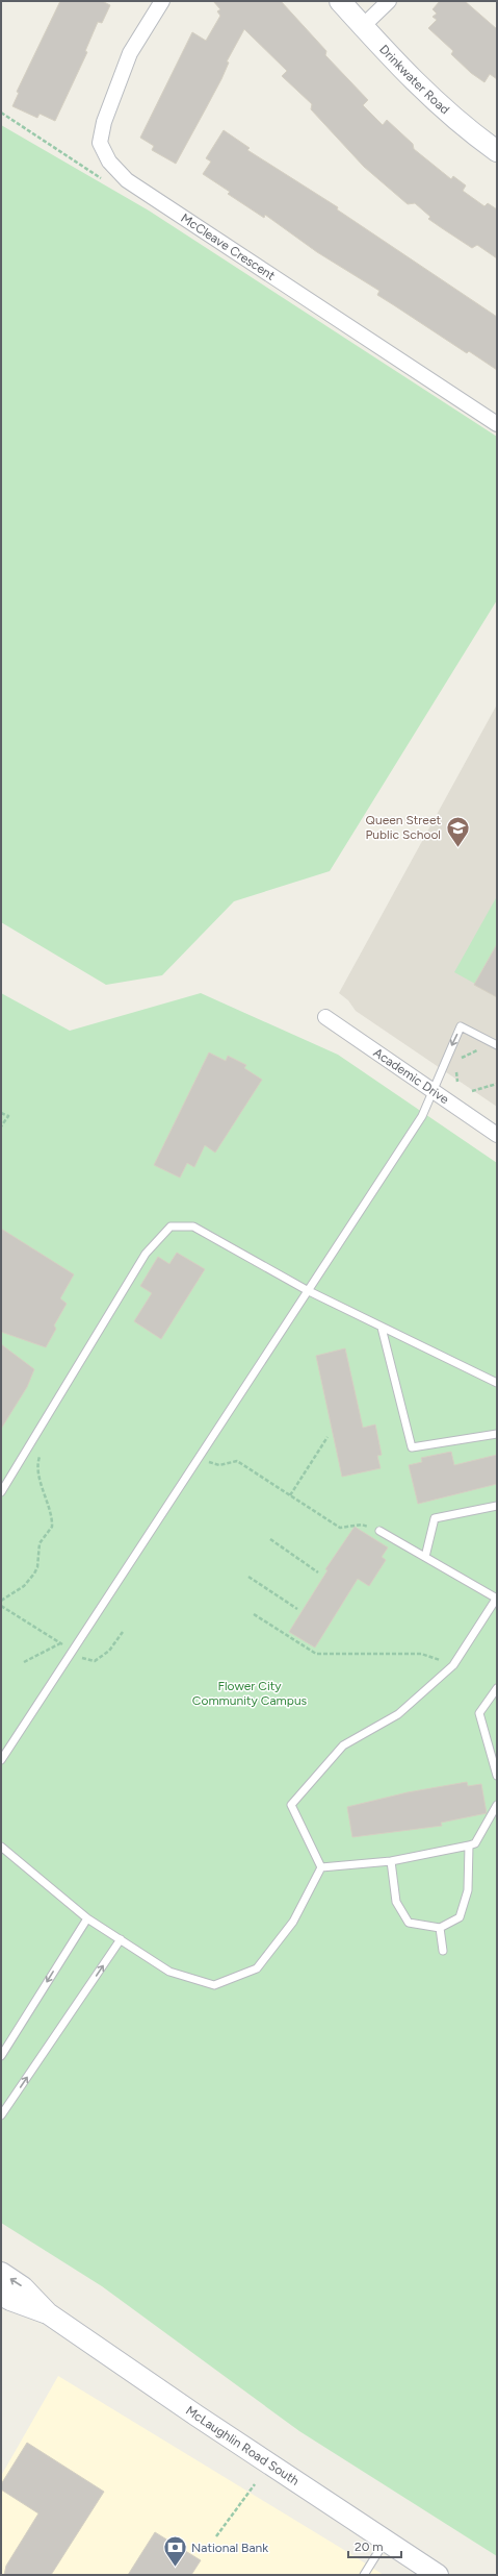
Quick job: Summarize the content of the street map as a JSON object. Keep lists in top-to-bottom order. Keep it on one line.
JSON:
{"streets":{"main road":["Drinkwater Road","McLaughlin Road South"],"street":["McCleave Crescent","Academic Drive"]},"parks":["Flower City Community Campus"],"places":{"school or university":["Queen Street Public School"],"bank":["National Bank"]},"scale_bar":"20 m"}
